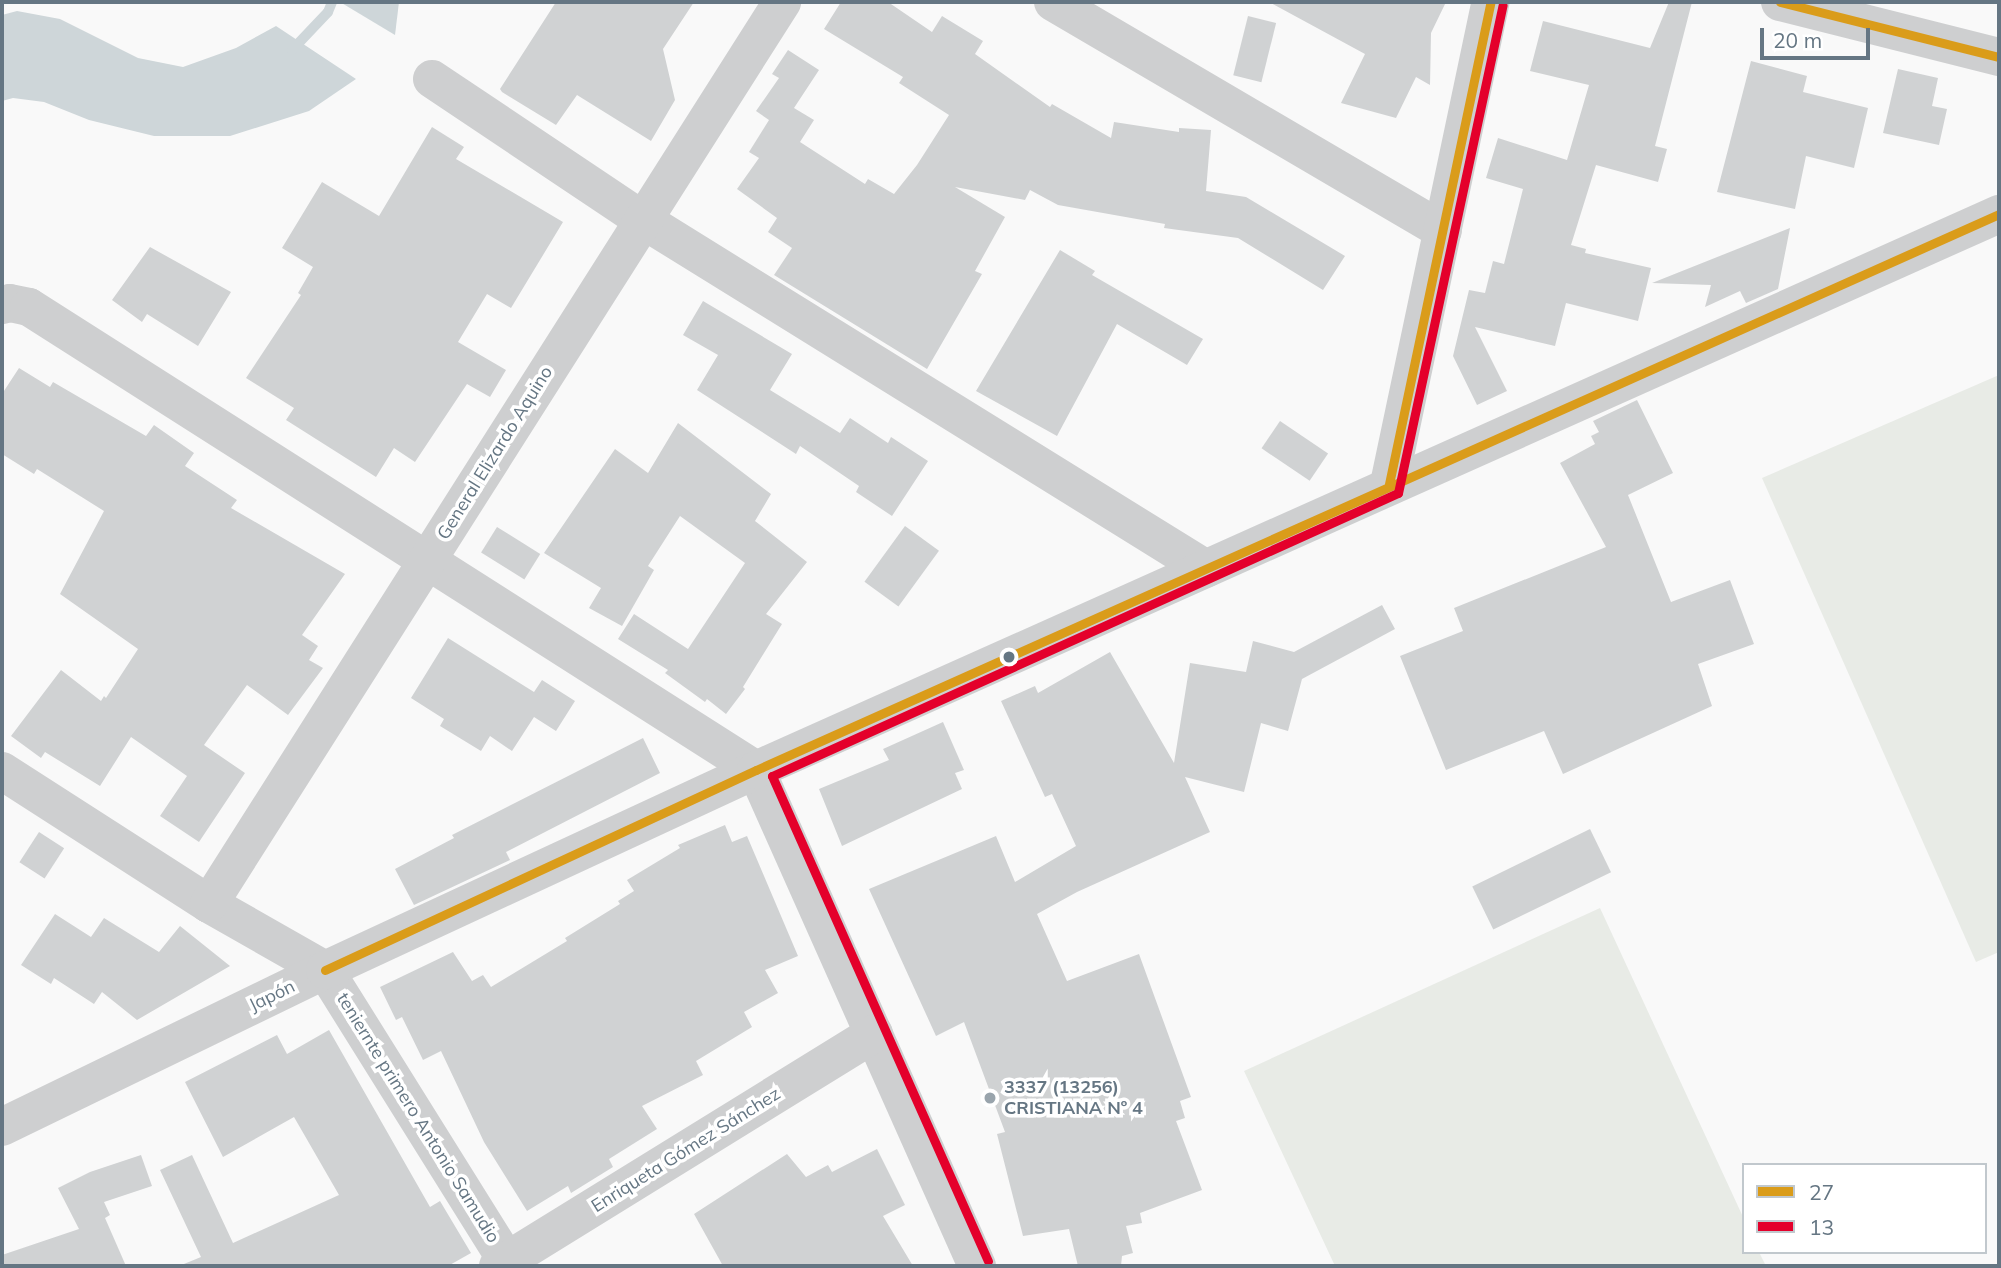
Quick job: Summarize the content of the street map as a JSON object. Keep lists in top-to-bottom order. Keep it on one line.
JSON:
{"streets":{"street":["General Elizardo Aquino","Japón","teniernte primero Antonio Samudio","Enriqueta Gómez Sánchez"]},"crossings":[["Japón","teniernte primero Antonio Samudio"],["teniernte primero Antonio Samudio","Enriqueta Gómez Sánchez"]],"places":["3337 (13256) CRISTIANA Nº 4"],"lines":["transit line 27","transit line 13"],"legend":["27","13"],"scale_bar":"20 m"}
